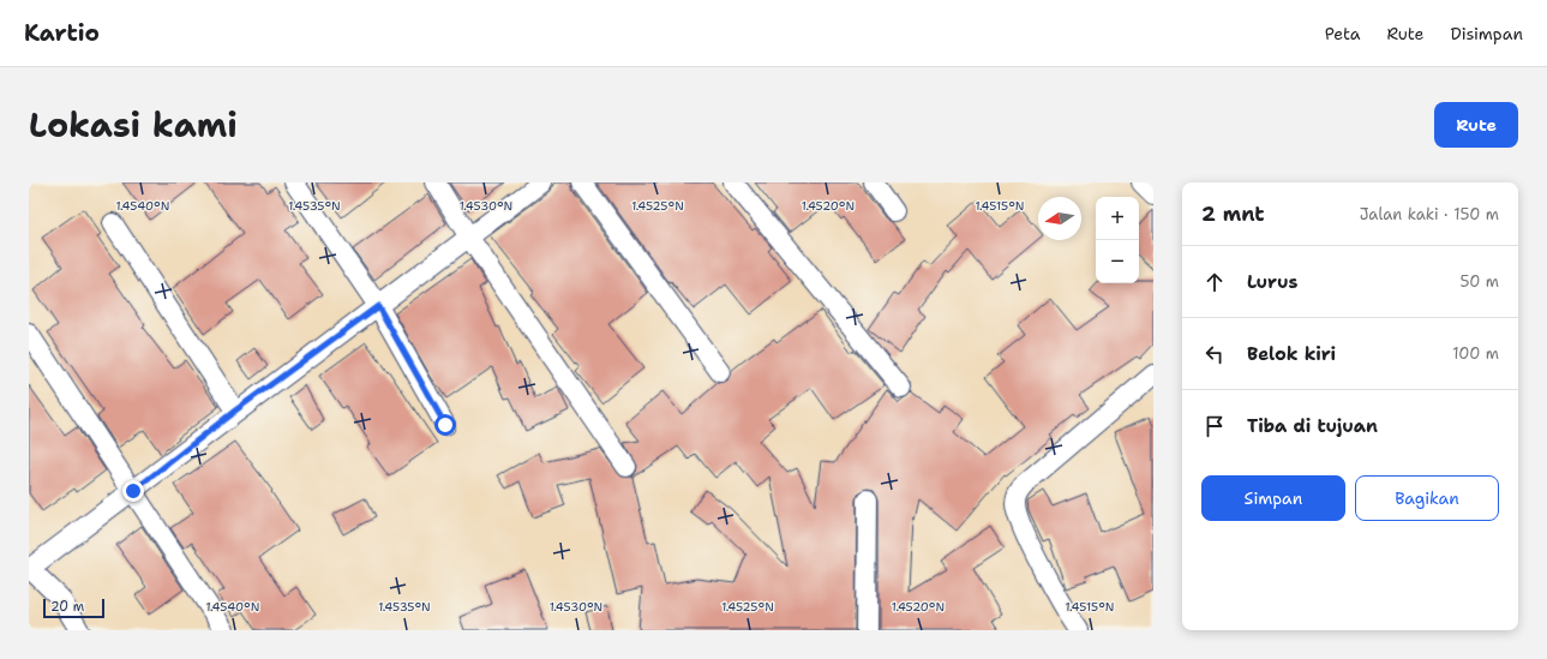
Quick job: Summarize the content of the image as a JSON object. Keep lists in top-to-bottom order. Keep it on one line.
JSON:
{"scale_bar":"20 m","north":"left","page":{"header":"Kartio","nav":["Peta","Rute","Disimpan"],"title":"Lokasi kami","buttons":["Rute",["Simpan","Bagikan"]],"heading":["2 mnt","Jalan kaki · 150 m"],"map_buttons":["+","−"],"list":[["Lurus","50 m"],["Belok kiri","100 m"],"Tiba di tujuan"],"scale":"20 m"},"coordinates":["1.4540°N","1.4535°N","1.4530°N","1.4525°N","1.4520°N","1.4515°N"]}
